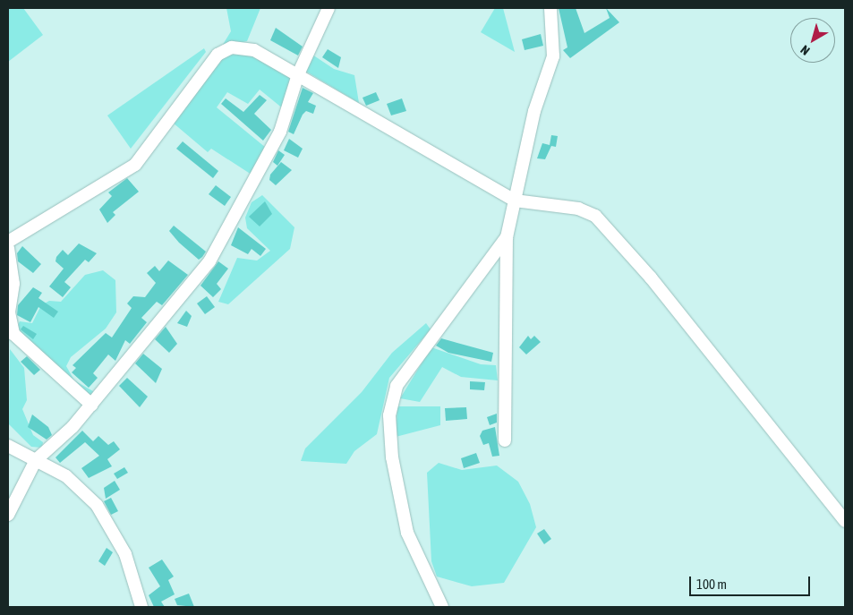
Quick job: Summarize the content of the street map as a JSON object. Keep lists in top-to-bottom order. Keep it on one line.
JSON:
{"scale_bar":"100 m","north":"bottom left"}
